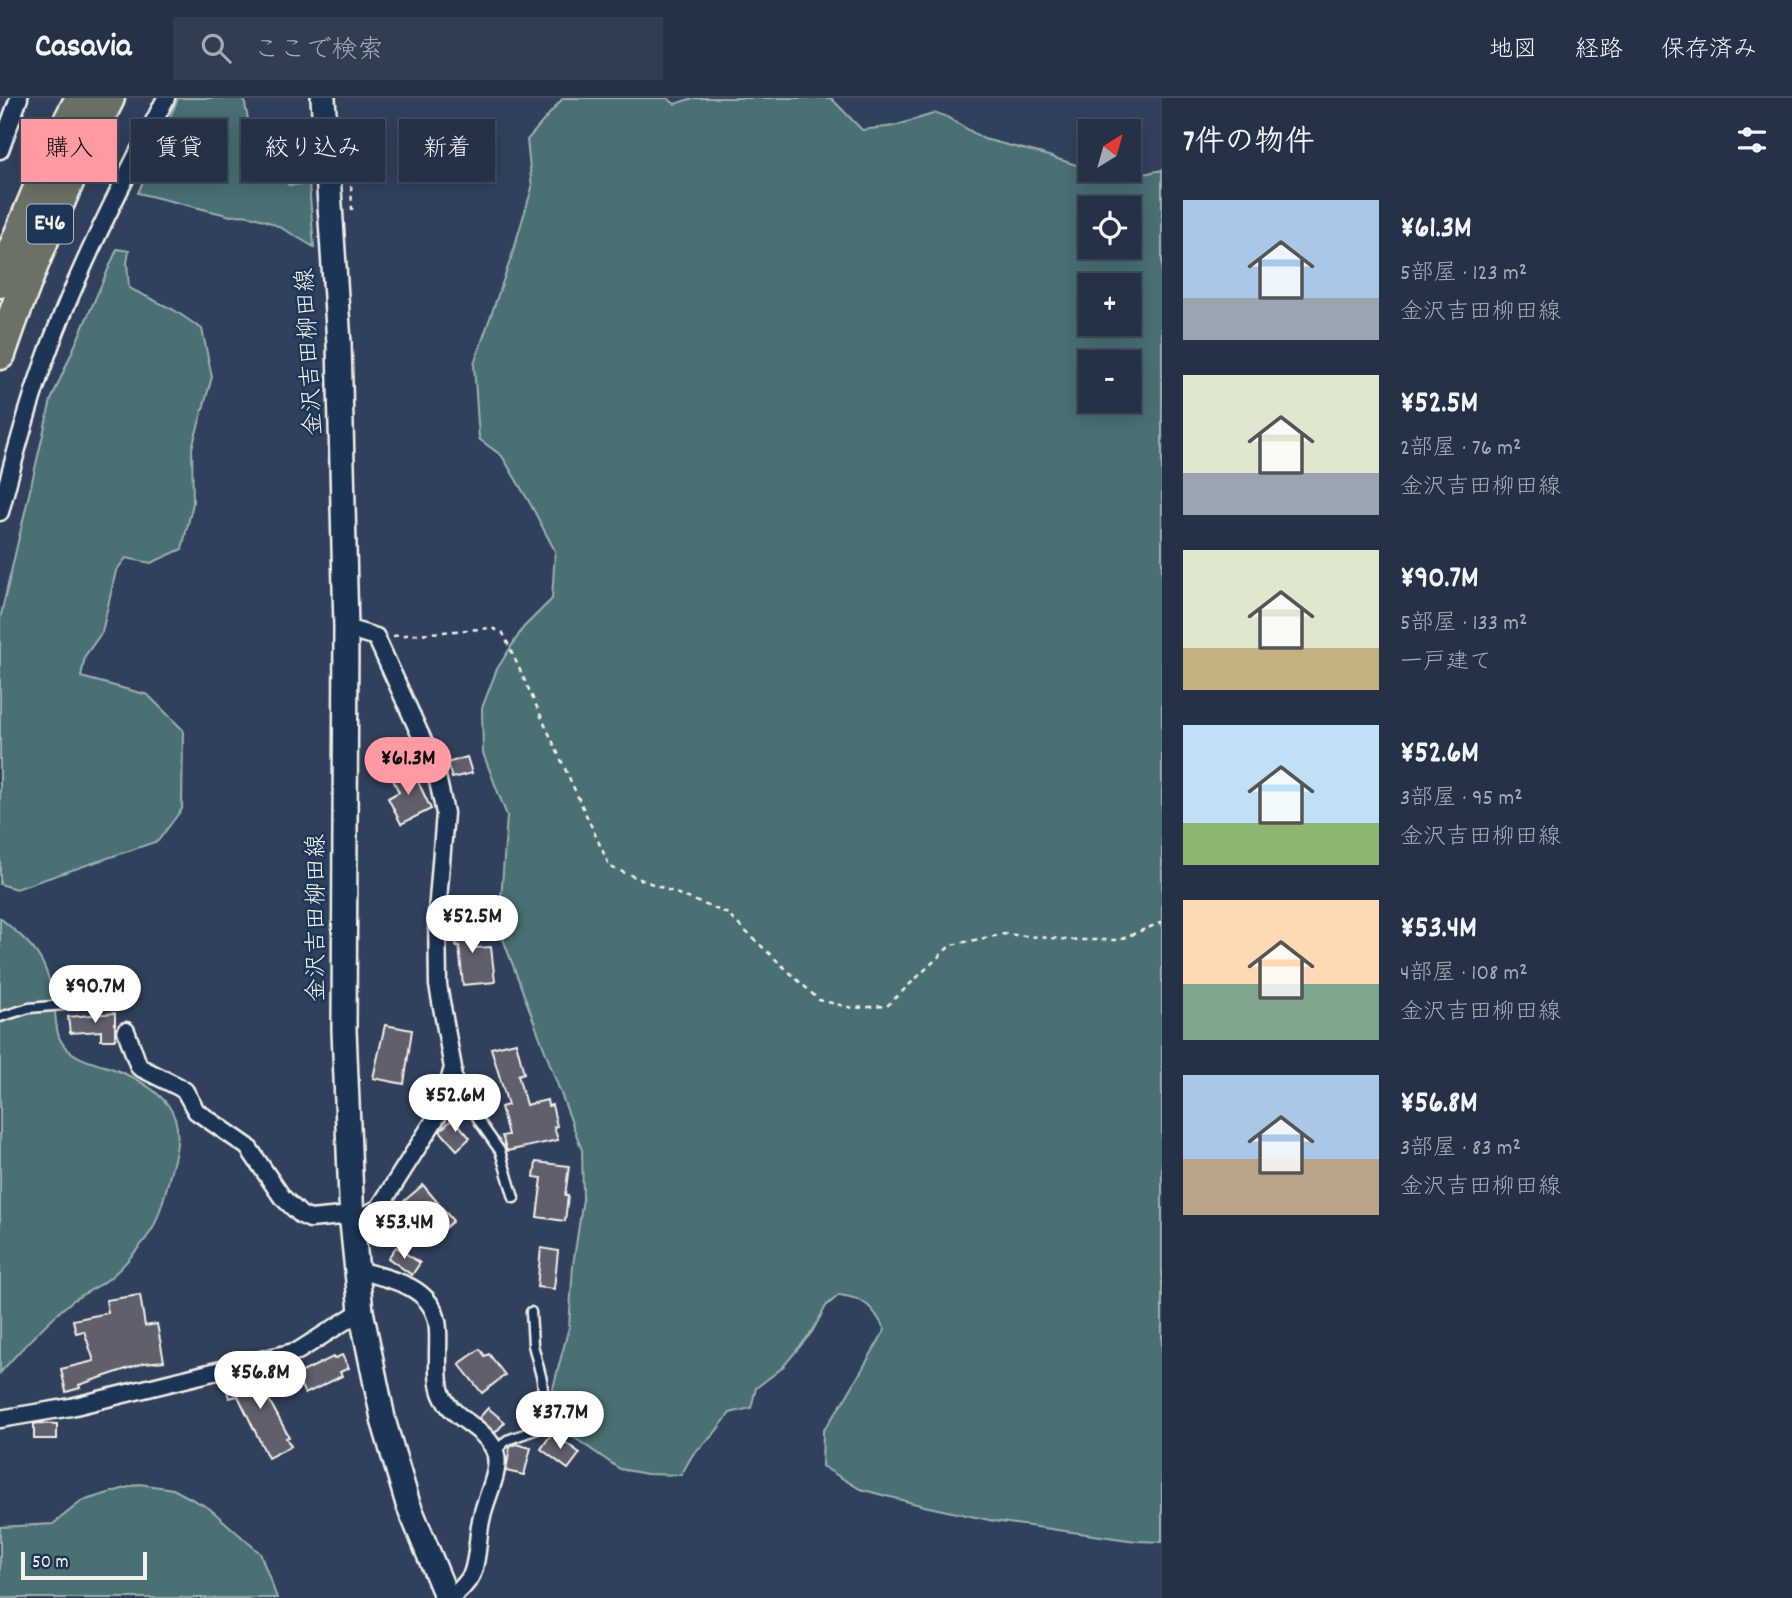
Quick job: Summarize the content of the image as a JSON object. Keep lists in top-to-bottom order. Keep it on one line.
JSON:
{"streets":{"highway":["E46"],"main road":["金沢吉田柳田線"]},"scale_bar":"50 m","north":"top right","page":{"header":"Casavia","search":"ここで検索","nav":["地図","経路","保存済み"],"heading":"7件の物件","map_buttons":["+","−"],"chip":["購入","賃貸","絞り込み","新着"],"list":[{"name":"¥61.3M","note":"5部屋 · 123 m² · 金沢吉田柳田線"},{"name":"¥52.5M","note":"2部屋 · 76 m² · 金沢吉田柳田線"},{"name":"¥90.7M","note":"5部屋 · 133 m² · 一戸建て"},{"name":"¥52.6M","note":"3部屋 · 95 m² · 金沢吉田柳田線"},{"name":"¥53.4M","note":"4部屋 · 108 m² · 金沢吉田柳田線"},{"name":"¥56.8M","note":"3部屋 · 83 m² · 金沢吉田柳田線"}],"price":["¥61.3M","¥52.5M","¥90.7M","¥52.6M","¥53.4M","¥56.8M","¥37.7M"],"scale":"50 m"}}
